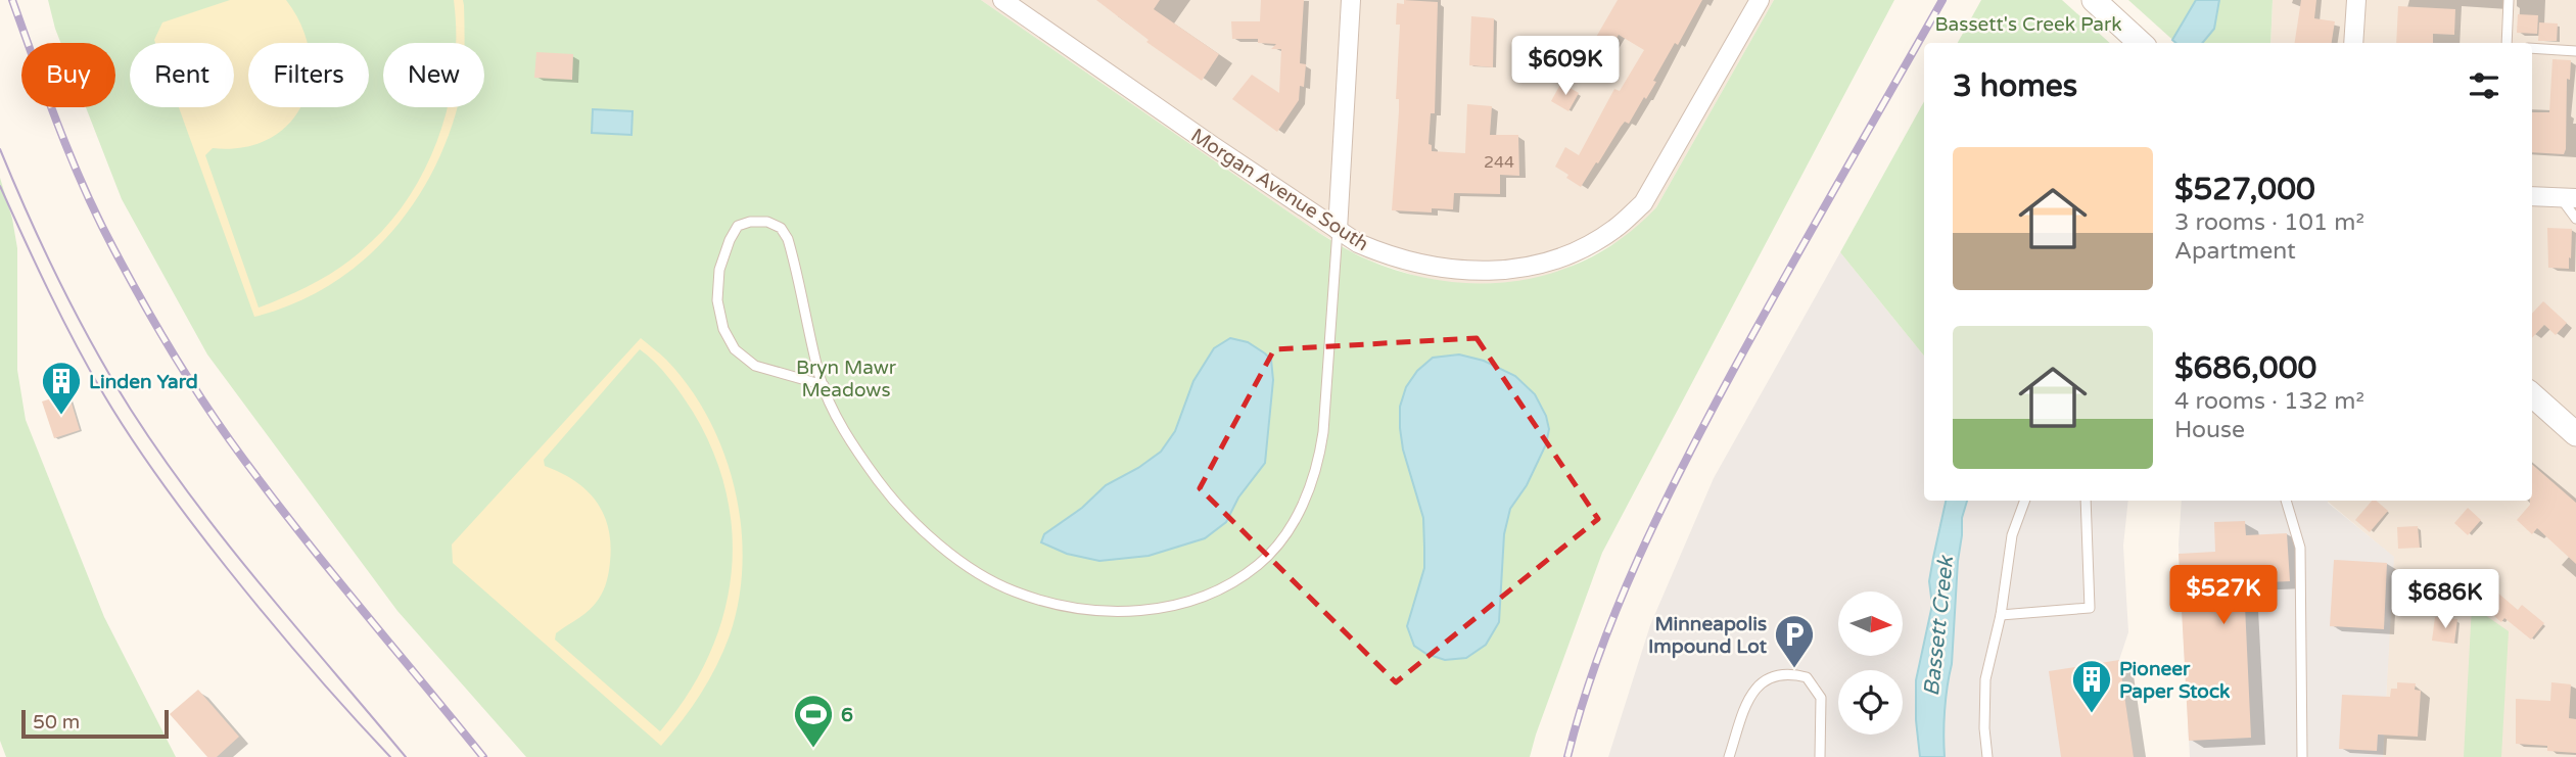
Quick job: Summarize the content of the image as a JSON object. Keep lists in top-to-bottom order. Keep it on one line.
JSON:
{"streets":{"street":["Morgan Avenue South"]},"water":["Bassett Creek"],"parks":["Bassett's Creek Park","Bryn Mawr Meadows"],"places":{"building":["Linden Yard","Pioneer Paper Stock"],"parking":["Minneapolis Impound Lot"],"sports":["6"]},"house_numbers":["244"],"scale_bar":"50 m","north":"right","page":{"price":["$609K","$527K","$686K"],"chip":["Buy","Rent","Filters","New"],"heading":"3 homes","list":[{"name":"$527,000","note":"3 rooms · 101 m² · Apartment"},{"name":"$686,000","note":"4 rooms · 132 m² · House"}],"scale":"50 m"}}
